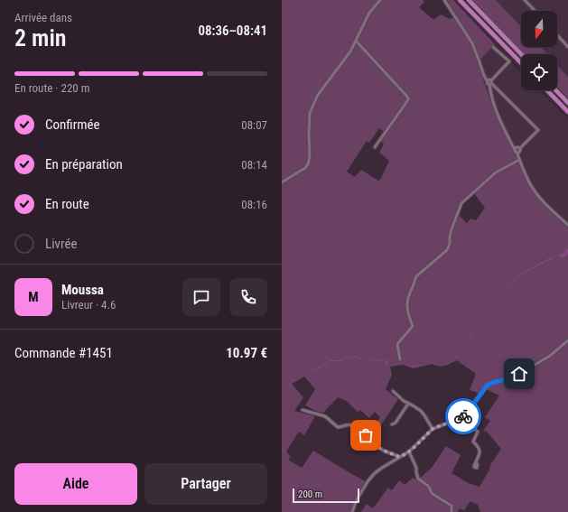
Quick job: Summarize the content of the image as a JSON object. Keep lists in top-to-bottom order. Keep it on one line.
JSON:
{"scale_bar":"200 m","north":"bottom","page":{"heading":["2 min","Arrivée dans","08:36–08:41"],"panel":["Moussa","Livreur · 4.6","Commande #1451","10.97 €"],"bar":"En route · 220 m","list":[["Confirmée","08:07"],["En préparation","08:14"],["En route","08:16"],"Livrée"],"round":"M","buttons":["Aide","Partager"],"scale":"200 m"}}
